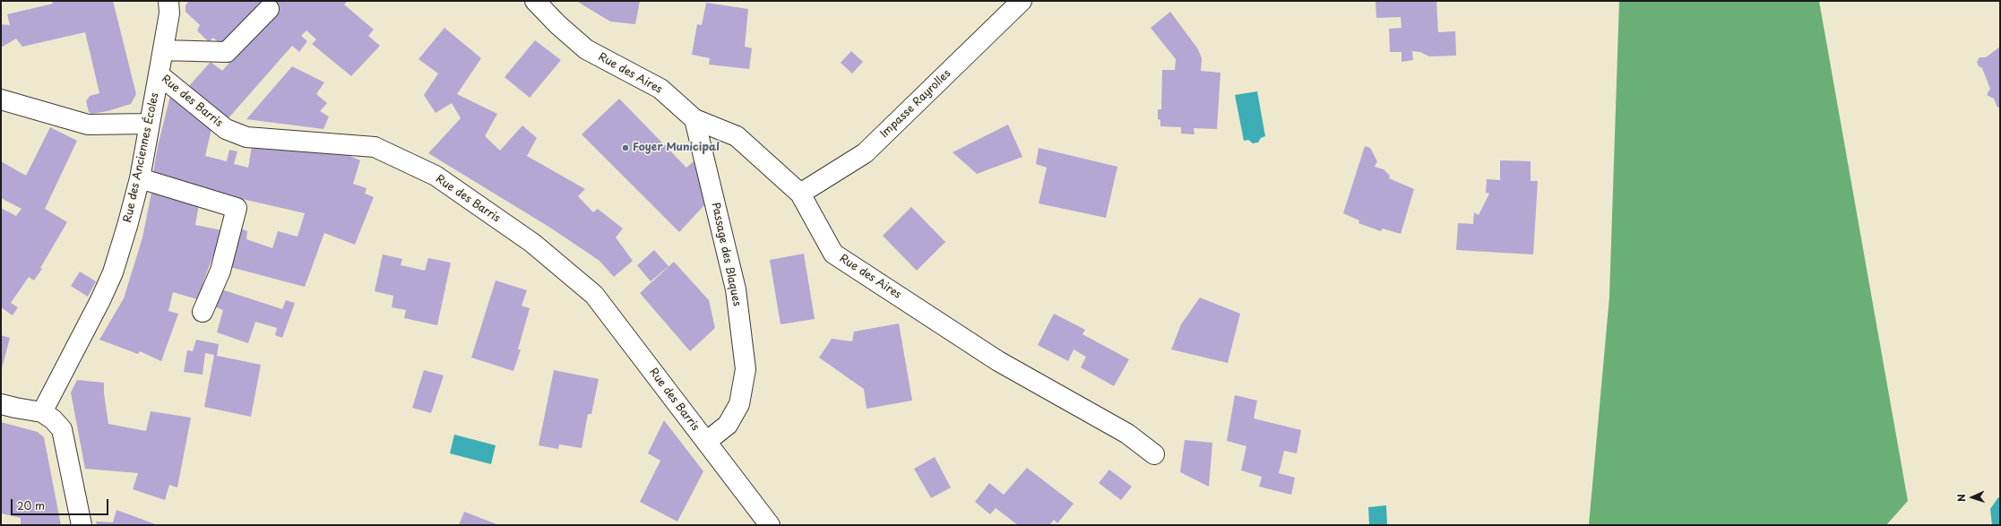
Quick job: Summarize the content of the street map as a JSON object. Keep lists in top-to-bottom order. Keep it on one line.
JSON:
{"streets":{"street":["Rue des Aires","Rue des Barris","Impasse Rayrolles","Rue des Anciennes Écoles","Passage des Blaques"]},"crossings":[["Rue des Aires","Impasse Rayrolles"],["Rue des Aires","Passage des Blaques"],["Rue des Barris","Rue des Anciennes Écoles"],["Rue des Barris","Passage des Blaques"]],"places":["Foyer Municipal"],"scale_bar":"20 m","north":"left"}
